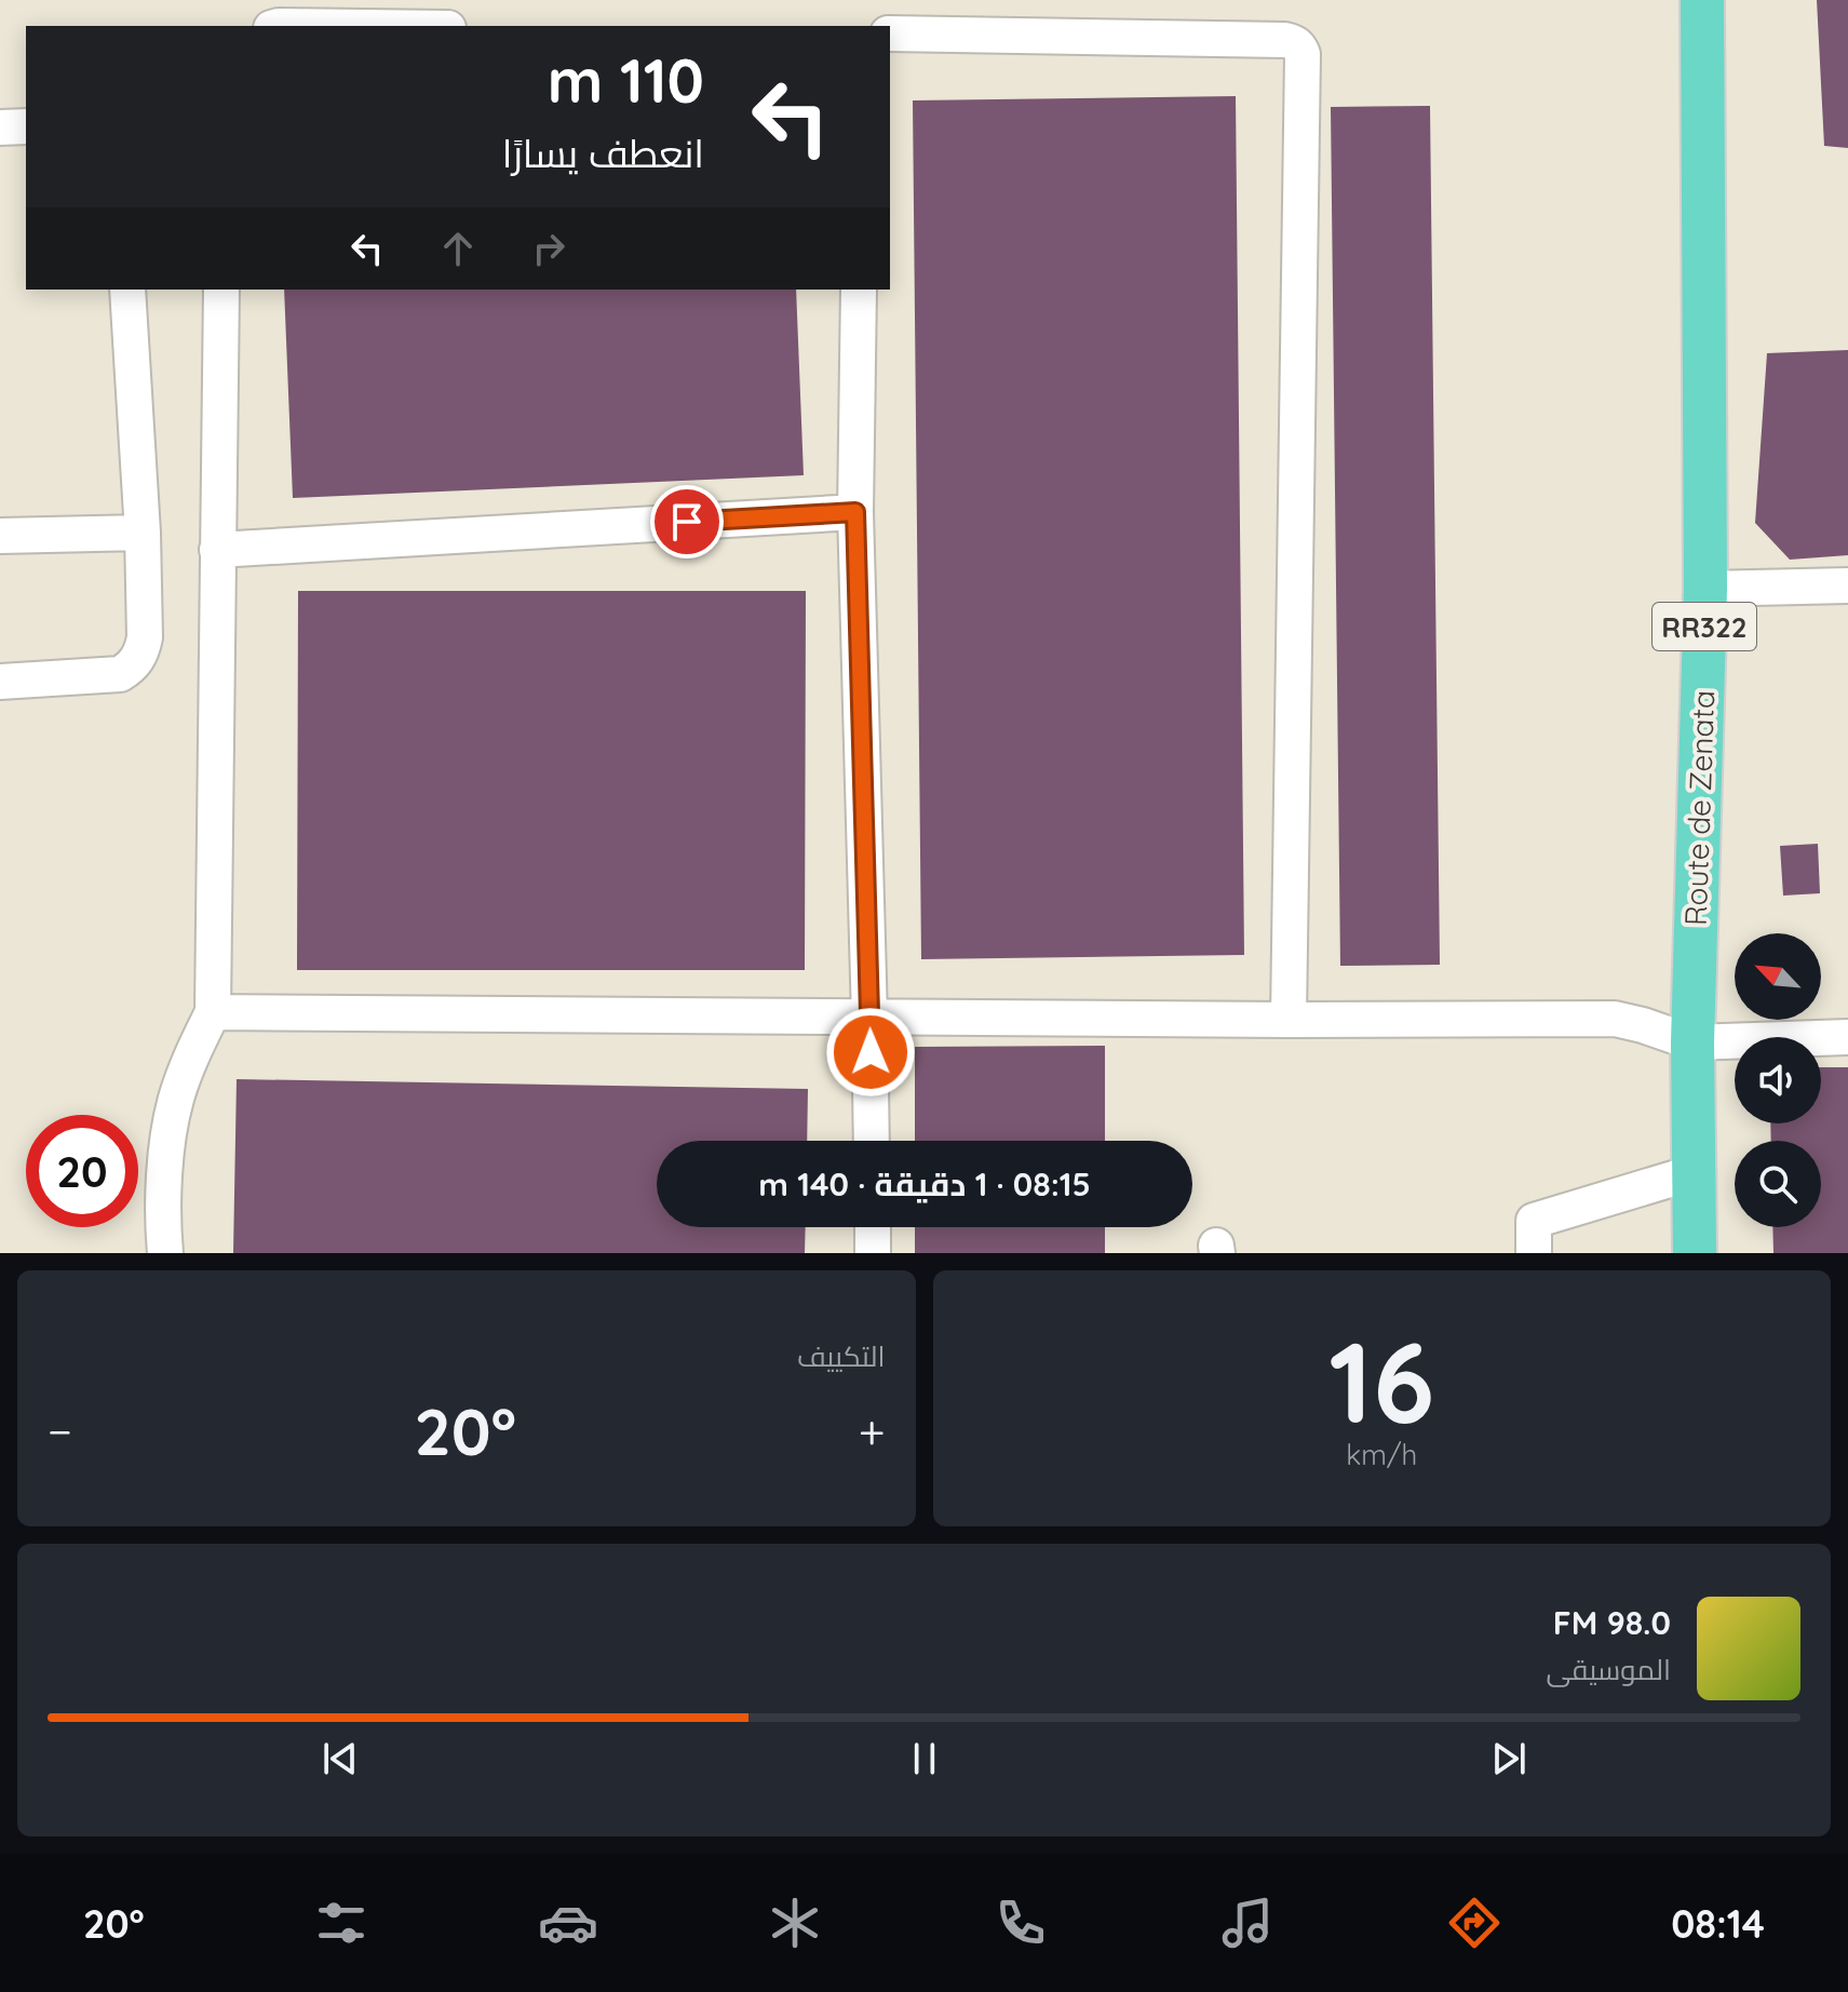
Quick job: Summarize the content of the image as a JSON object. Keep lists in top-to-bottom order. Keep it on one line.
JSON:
{"streets":{"main road":["RR322","Route de Zenata"]},"north":"top left","page":{"turn":["110 m","انعطف يسارًا"],"limit":"20","trip":"08:15 · 1 دقيقة · 140 m","tile":[["16","km/h"],"التكييف"],"heat":["−","20°","+"],"song":["98.0 FM","الموسيقى"],"tabs":["08:14","20°"]}}
